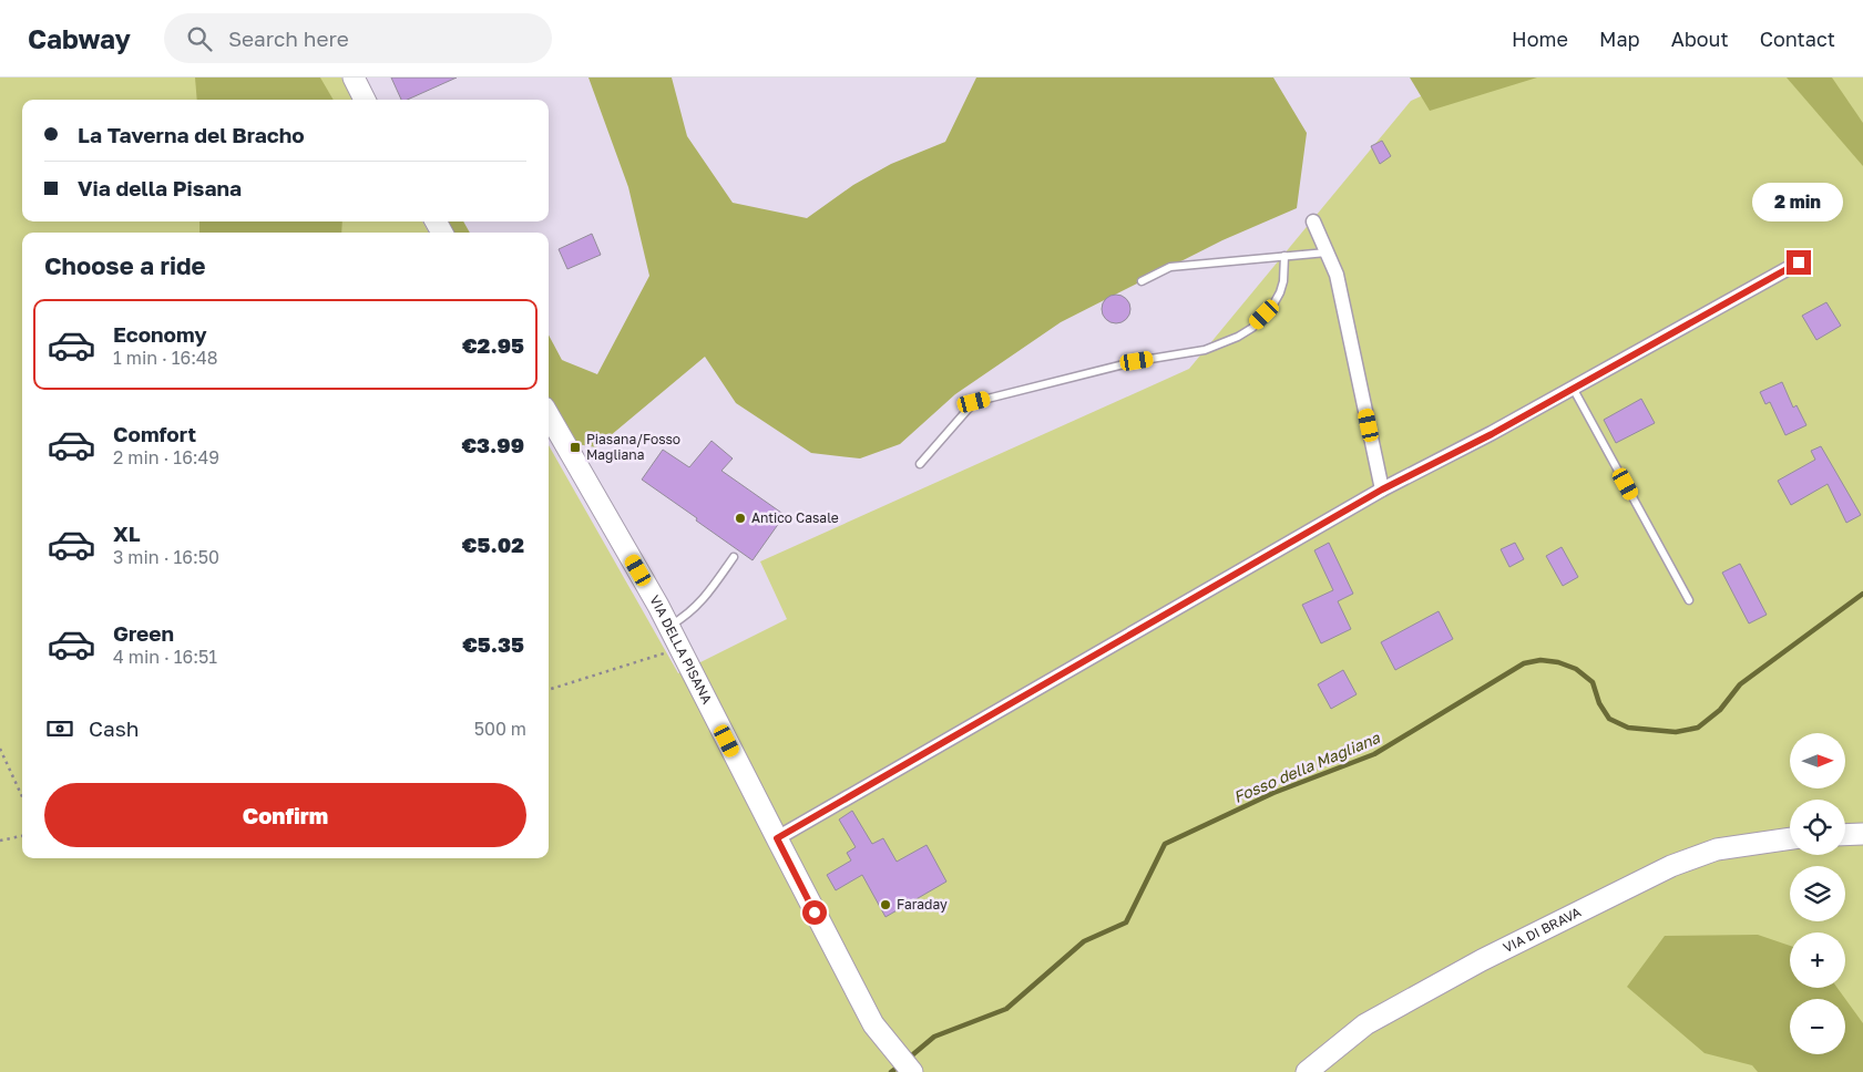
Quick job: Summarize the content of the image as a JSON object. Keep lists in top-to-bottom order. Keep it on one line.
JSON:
{"streets":{"main road":["VIA DELLA PISANA","VIA DI BRAVA"]},"water":["Fosso della Magliana"],"places":{"transit":["Piasana/Fosso Magliana"],"other":["Antico Casale","Faraday"]},"north":"right","page":{"header":"Cabway","search":"Search here","nav":["Home","Map","About","Contact"],"banner":["La Taverna del Bracho","Via della Pisana"],"bubble":"2 min","heading":"Choose a ride","list":[{"name":"Economy","note":"1 min · 16:48","value":"€2.95"},{"name":"Comfort","note":"2 min · 16:49","value":"€3.99"},{"name":"XL","note":"3 min · 16:50","value":"€5.02"},{"name":"Green","note":"4 min · 16:51","value":"€5.35"}],"pay":["Cash","500 m"],"map_buttons":["+","−"],"buttons":"Confirm"}}
